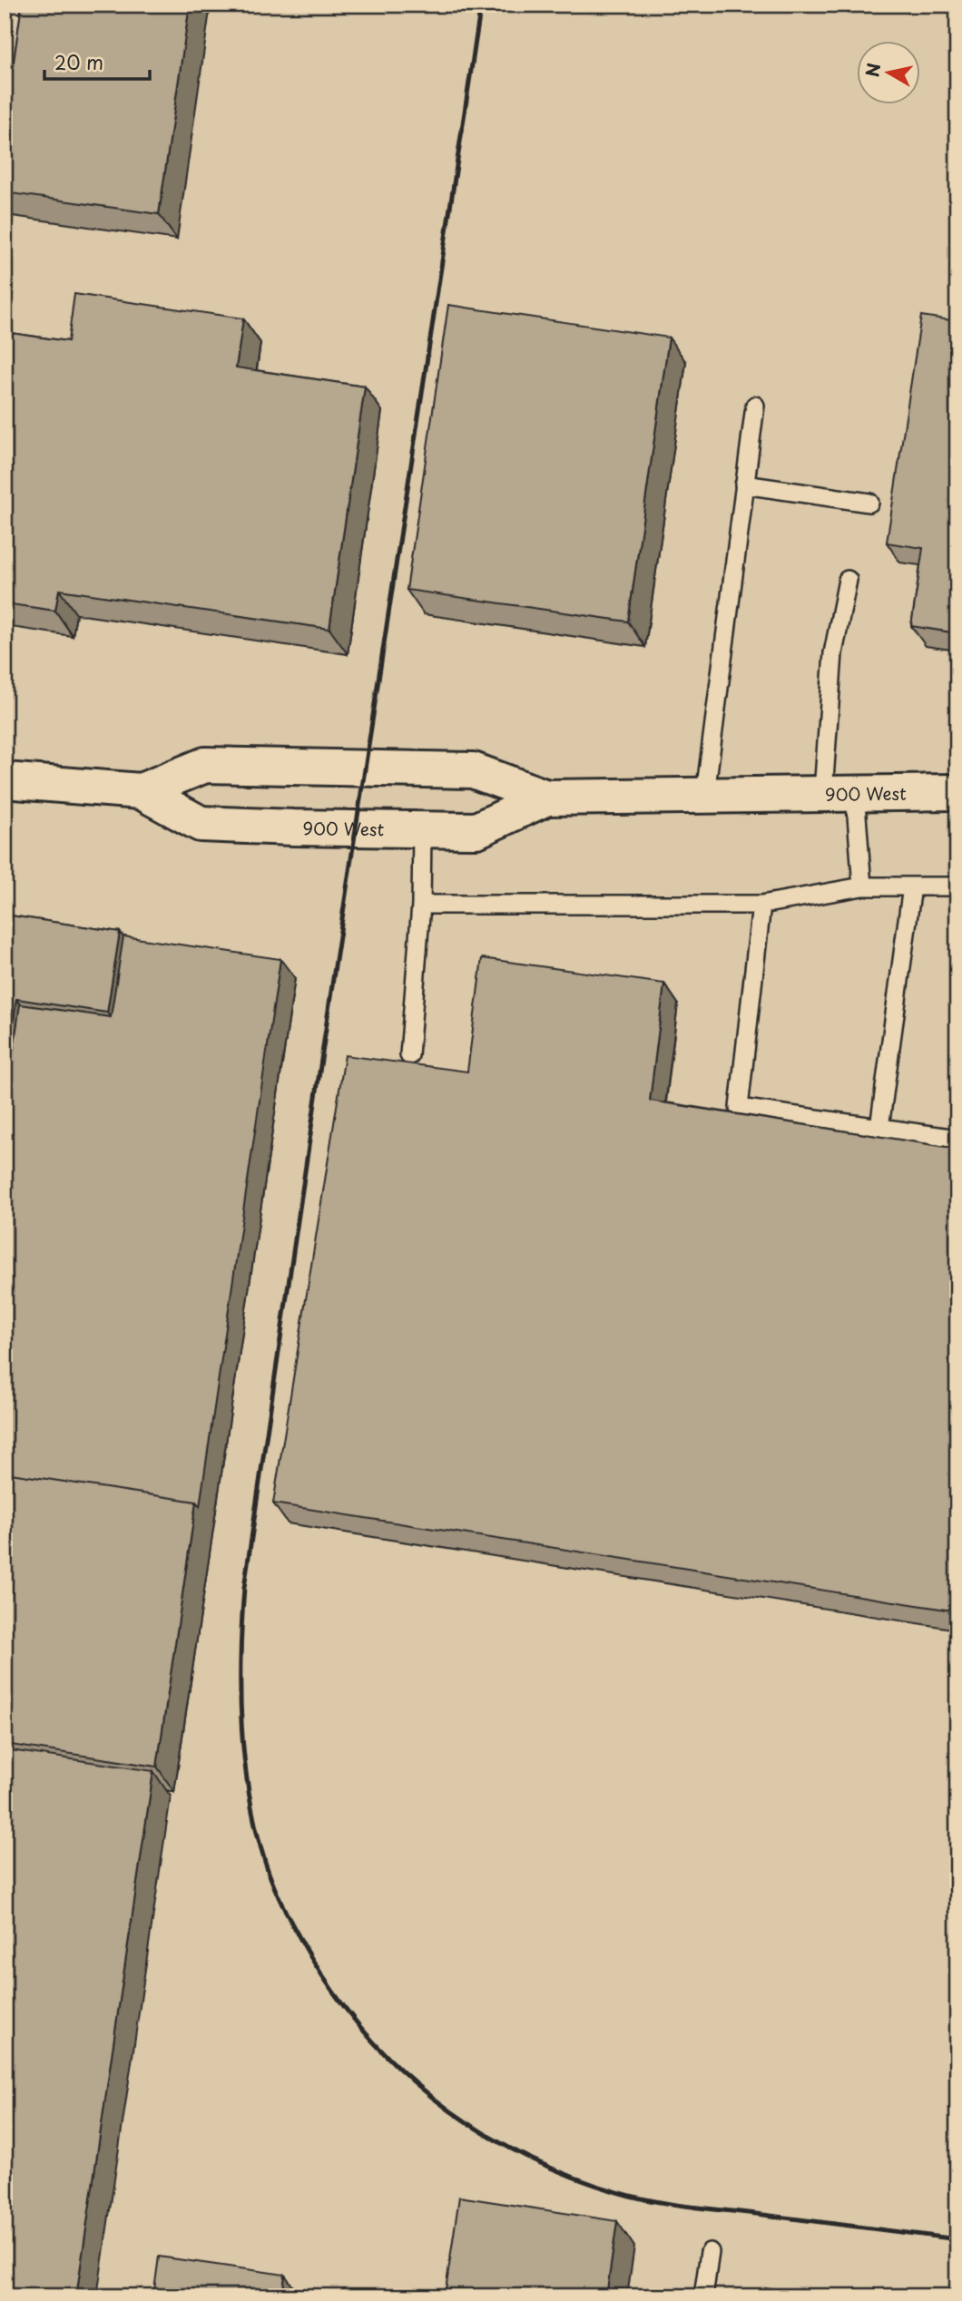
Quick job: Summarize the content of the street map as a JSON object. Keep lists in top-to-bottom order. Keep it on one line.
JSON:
{"streets":{"main road":["900 West"]},"scale_bar":"20 m","north":"left"}
